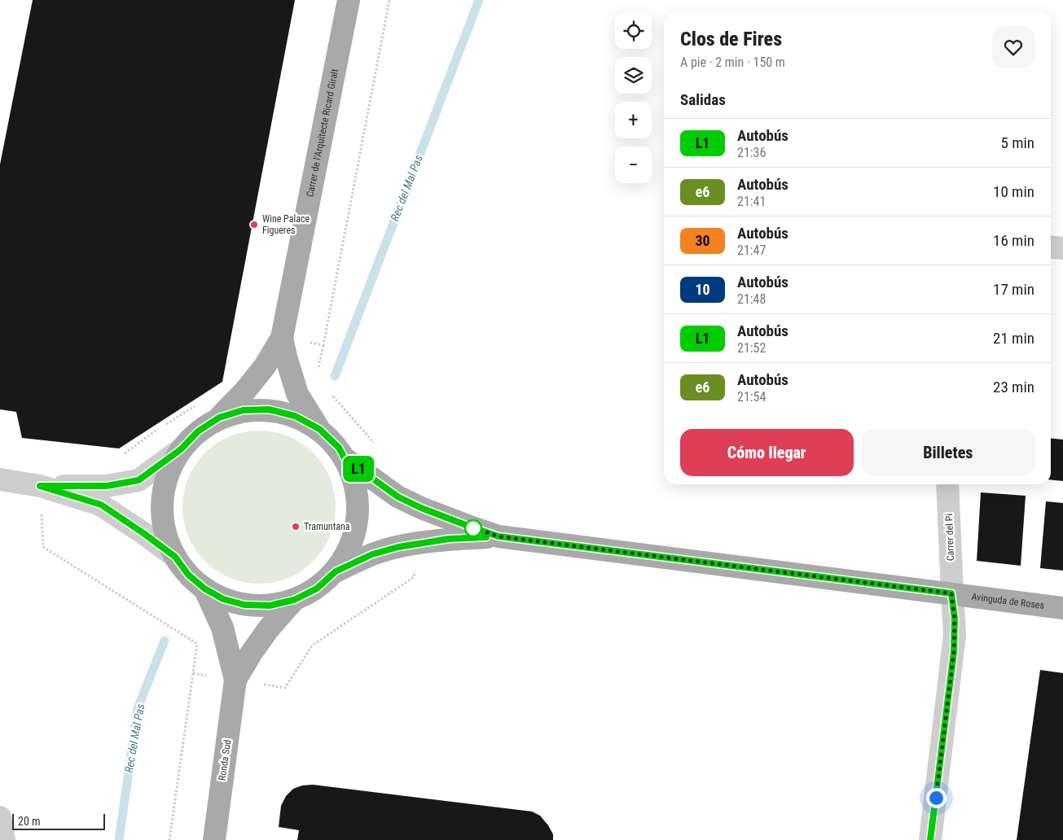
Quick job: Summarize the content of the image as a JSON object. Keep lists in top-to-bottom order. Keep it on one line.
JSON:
{"streets":{"main road":["Carrer de l'Arquitecte Ricard Giralt","Avinguda de Roses","Ronda Sud"],"street":["Carrer del Pi"]},"crossings":[["Carrer del Pi","Avinguda de Roses"]],"water":["Rec del Mal Pas"],"places":["Wine Palace Figueres","Tramuntana"],"lines":["bus line L1"],"scale_bar":"20 m","page":{"on_map":"L1","map_buttons":["+","−"],"heading":[["Clos de Fires","A pie · 2 min · 150 m"],"Salidas"],"list":[{"mark":"L1","name":"Autobús","note":"21:36","value":"5 min"},{"mark":"e6","name":"Autobús","note":"21:41","value":"10 min"},{"mark":"30","name":"Autobús","note":"21:47","value":"16 min"},{"mark":"10","name":"Autobús","note":"21:48","value":"17 min"},{"mark":"L1","name":"Autobús","note":"21:52","value":"21 min"},{"mark":"e6","name":"Autobús","note":"21:54","value":"23 min"}],"buttons":["Cómo llegar","Billetes"],"scale":"20 m"}}
